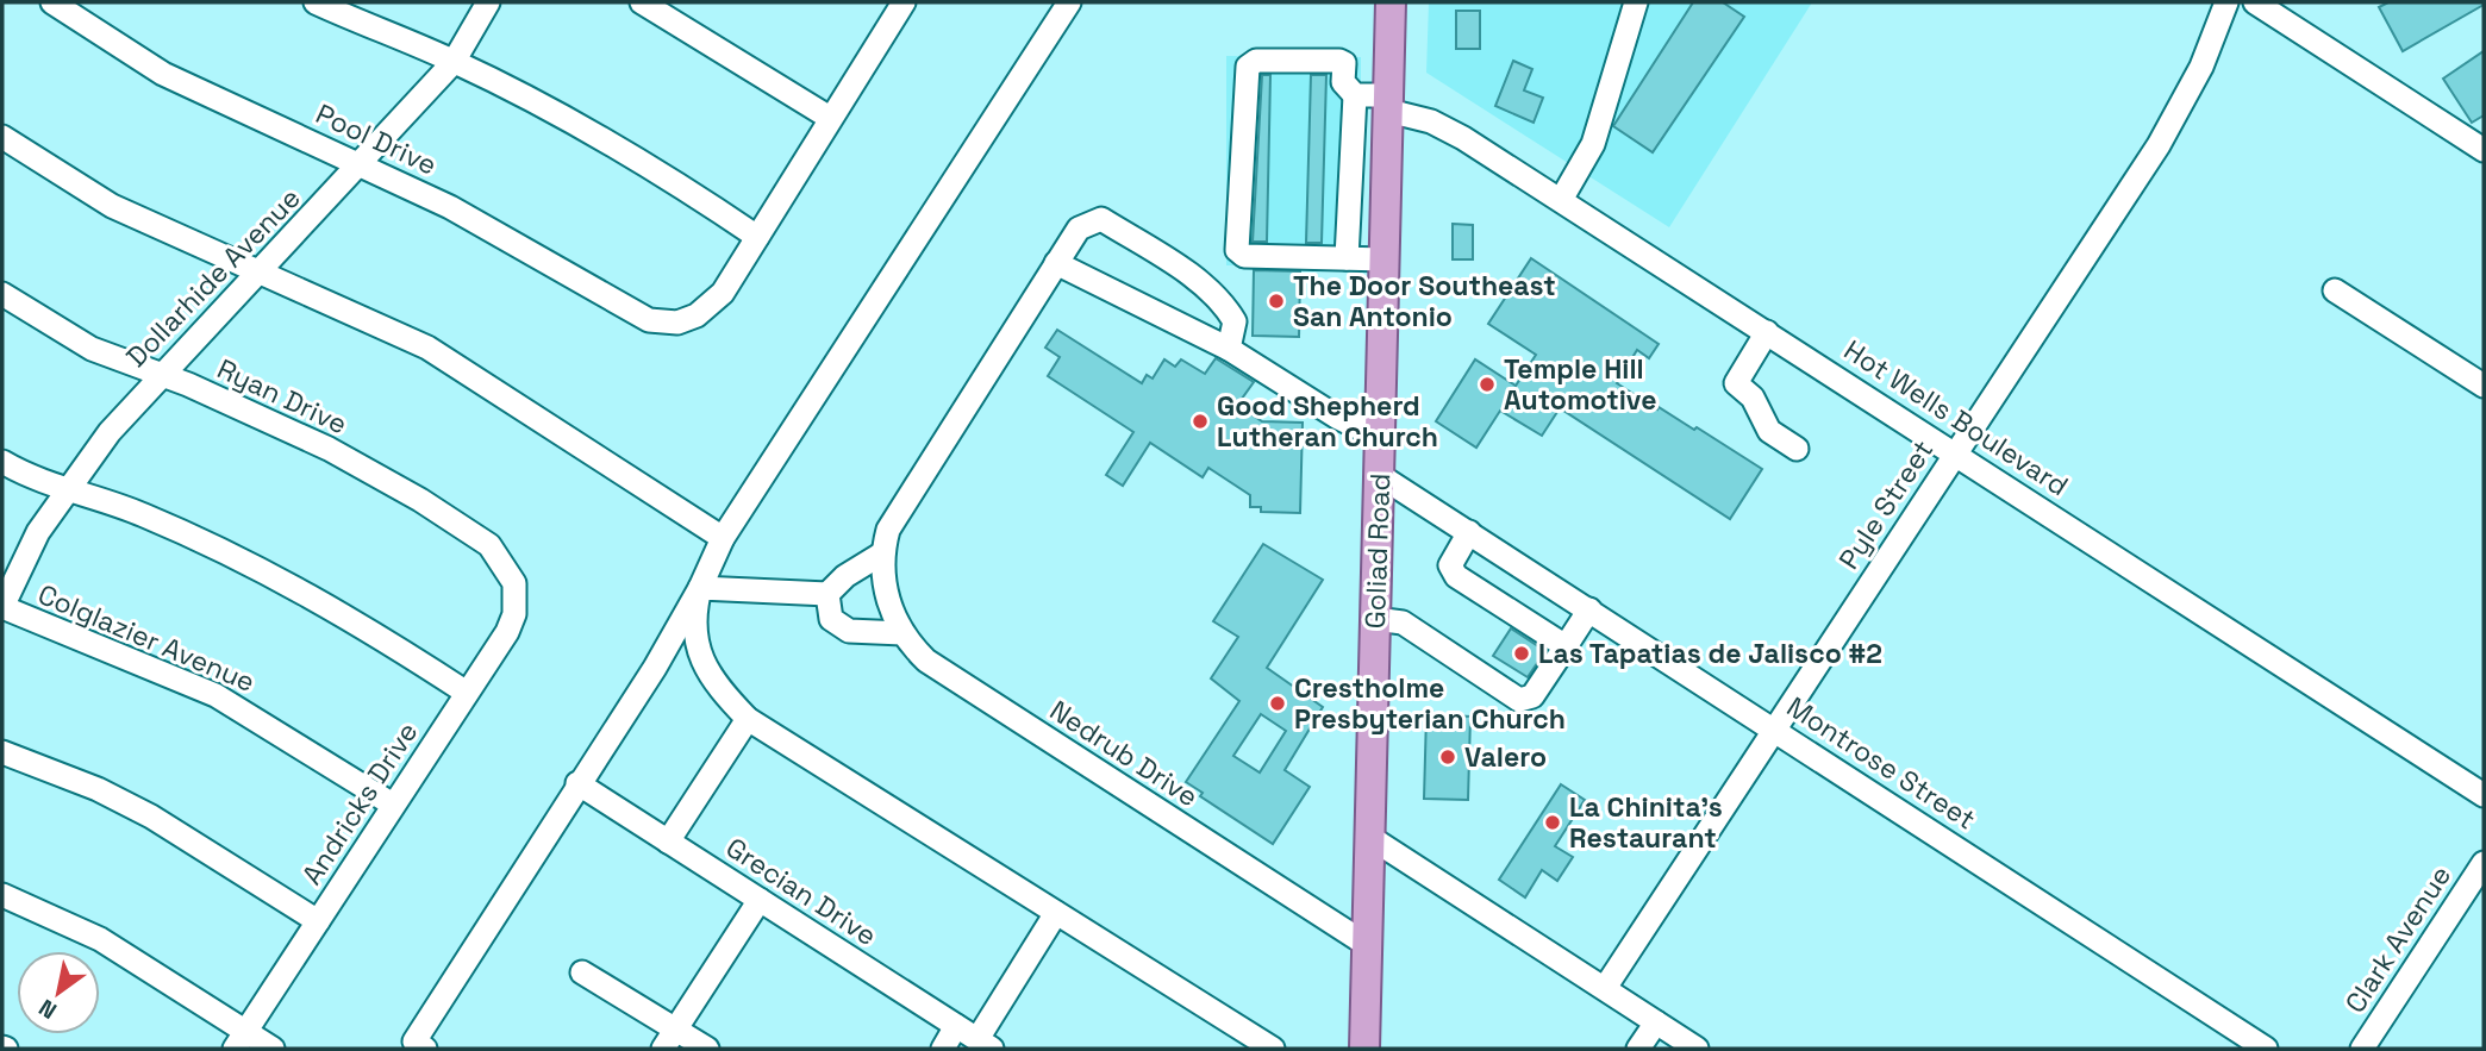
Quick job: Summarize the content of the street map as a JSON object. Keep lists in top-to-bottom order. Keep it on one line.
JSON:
{"streets":{"main road":["Goliad Road"],"street":["Pool Drive","Dollarhide Avenue","Ryan Drive","Hot Wells Boulevard","Pyle Street","Colglazier Avenue","Nedrub Drive","Montrose Street","Andricks Drive","Grecian Drive","Clark Avenue"]},"crossings":[["Pool Drive","Dollarhide Avenue"],["Dollarhide Avenue","Ryan Drive"],["Dollarhide Avenue","Colglazier Avenue"],["Ryan Drive","Andricks Drive"],["Hot Wells Boulevard","Pyle Street"],["Hot Wells Boulevard","Goliad Road"],["Pyle Street","Montrose Street"],["Goliad Road","Nedrub Drive"],["Goliad Road","Montrose Street"],["Colglazier Avenue","Andricks Drive"]],"places":["The Door Southeast San Antonio","Temple Hill Automotive","Good Shepherd Lutheran Church","Las Tapatias de Jalisco #2","Crestholme Presbyterian Church","Valero","La Chinita's Restaurant"],"north":"bottom left"}
